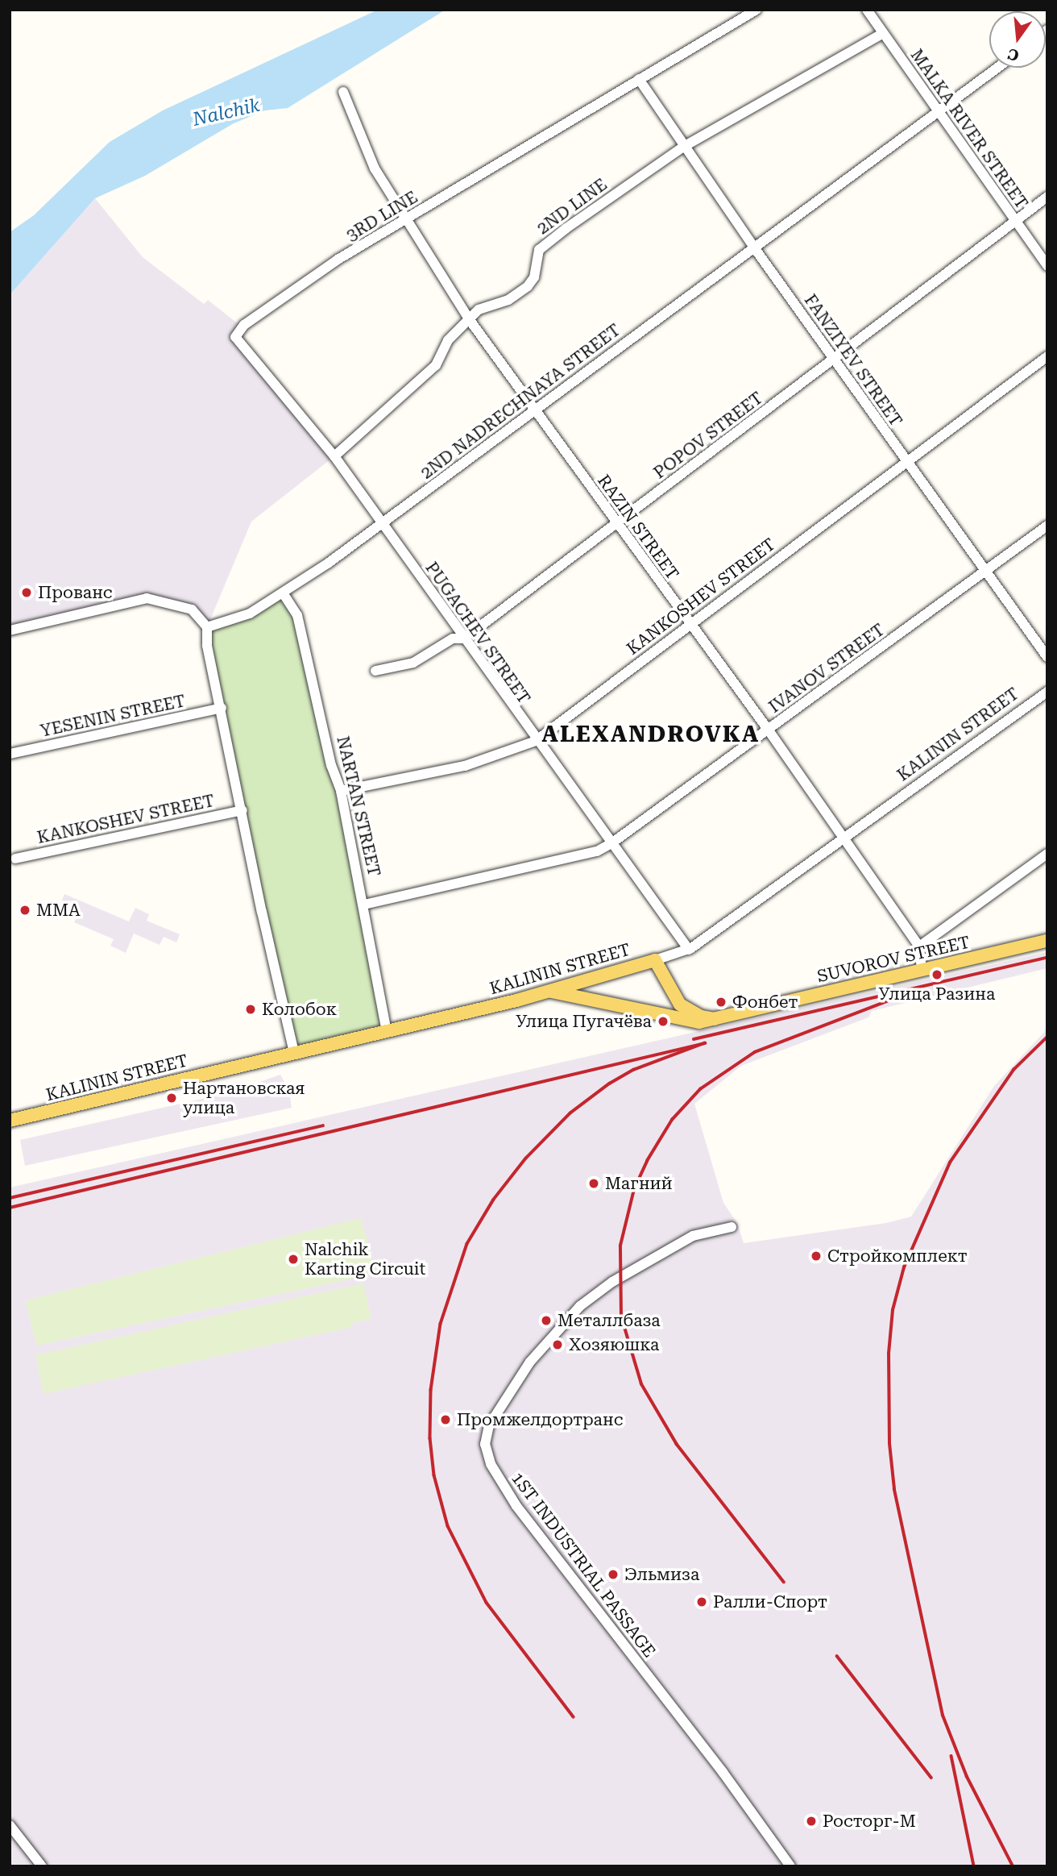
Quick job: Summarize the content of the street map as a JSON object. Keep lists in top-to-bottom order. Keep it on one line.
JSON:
{"streets":{"main road":["KALININ STREET","SUVOROV STREET"],"street":["MALKA RIVER STREET","2ND LINE","3RD LINE","FANZIYEV STREET","2ND NADRECHNAYA STREET","POPOV STREET","RAZIN STREET","KANKOSHEV STREET","PUGACHEV STREET","IVANOV STREET","YESENIN STREET","NARTAN STREET","1ST INDUSTRIAL PASSAGE"]},"crossings":[["MALKA RIVER STREET","2ND LINE"],["MALKA RIVER STREET","2ND NADRECHNAYA STREET"],["MALKA RIVER STREET","POPOV STREET"],["2ND LINE","3RD LINE"],["2ND LINE","FANZIYEV STREET"],["2ND LINE","RAZIN STREET"],["3RD LINE","FANZIYEV STREET"],["3RD LINE","2ND NADRECHNAYA STREET"],["3RD LINE","RAZIN STREET"],["3RD LINE","PUGACHEV STREET"],["FANZIYEV STREET","2ND NADRECHNAYA STREET"],["FANZIYEV STREET","POPOV STREET"],["FANZIYEV STREET","KANKOSHEV STREET"],["FANZIYEV STREET","IVANOV STREET"],["2ND NADRECHNAYA STREET","RAZIN STREET"],["2ND NADRECHNAYA STREET","PUGACHEV STREET"],["2ND NADRECHNAYA STREET","NARTAN STREET"],["POPOV STREET","RAZIN STREET"],["POPOV STREET","PUGACHEV STREET"],["RAZIN STREET","KANKOSHEV STREET"],["RAZIN STREET","IVANOV STREET"],["RAZIN STREET","KALININ STREET"],["RAZIN STREET","SUVOROV STREET"],["KANKOSHEV STREET","PUGACHEV STREET"],["KANKOSHEV STREET","NARTAN STREET"],["PUGACHEV STREET","IVANOV STREET"],["PUGACHEV STREET","KALININ STREET"],["IVANOV STREET","NARTAN STREET"],["KALININ STREET","NARTAN STREET"],["KALININ STREET","SUVOROV STREET"]],"districts":["ALEXANDROVKA"],"water":["Nalchik"],"places":["Прованс","MMA","Улица Разина","Фонбет","Колобок","Улица Пугачёва","Нартановская улица","Магний","Стройкомплект","Nalchik Karting Circuit","Металлбаза","Хозяюшка","Промжелдортранс","Эльмиза","Ралли-Спорт","Росторг-М"],"north":"bottom"}
